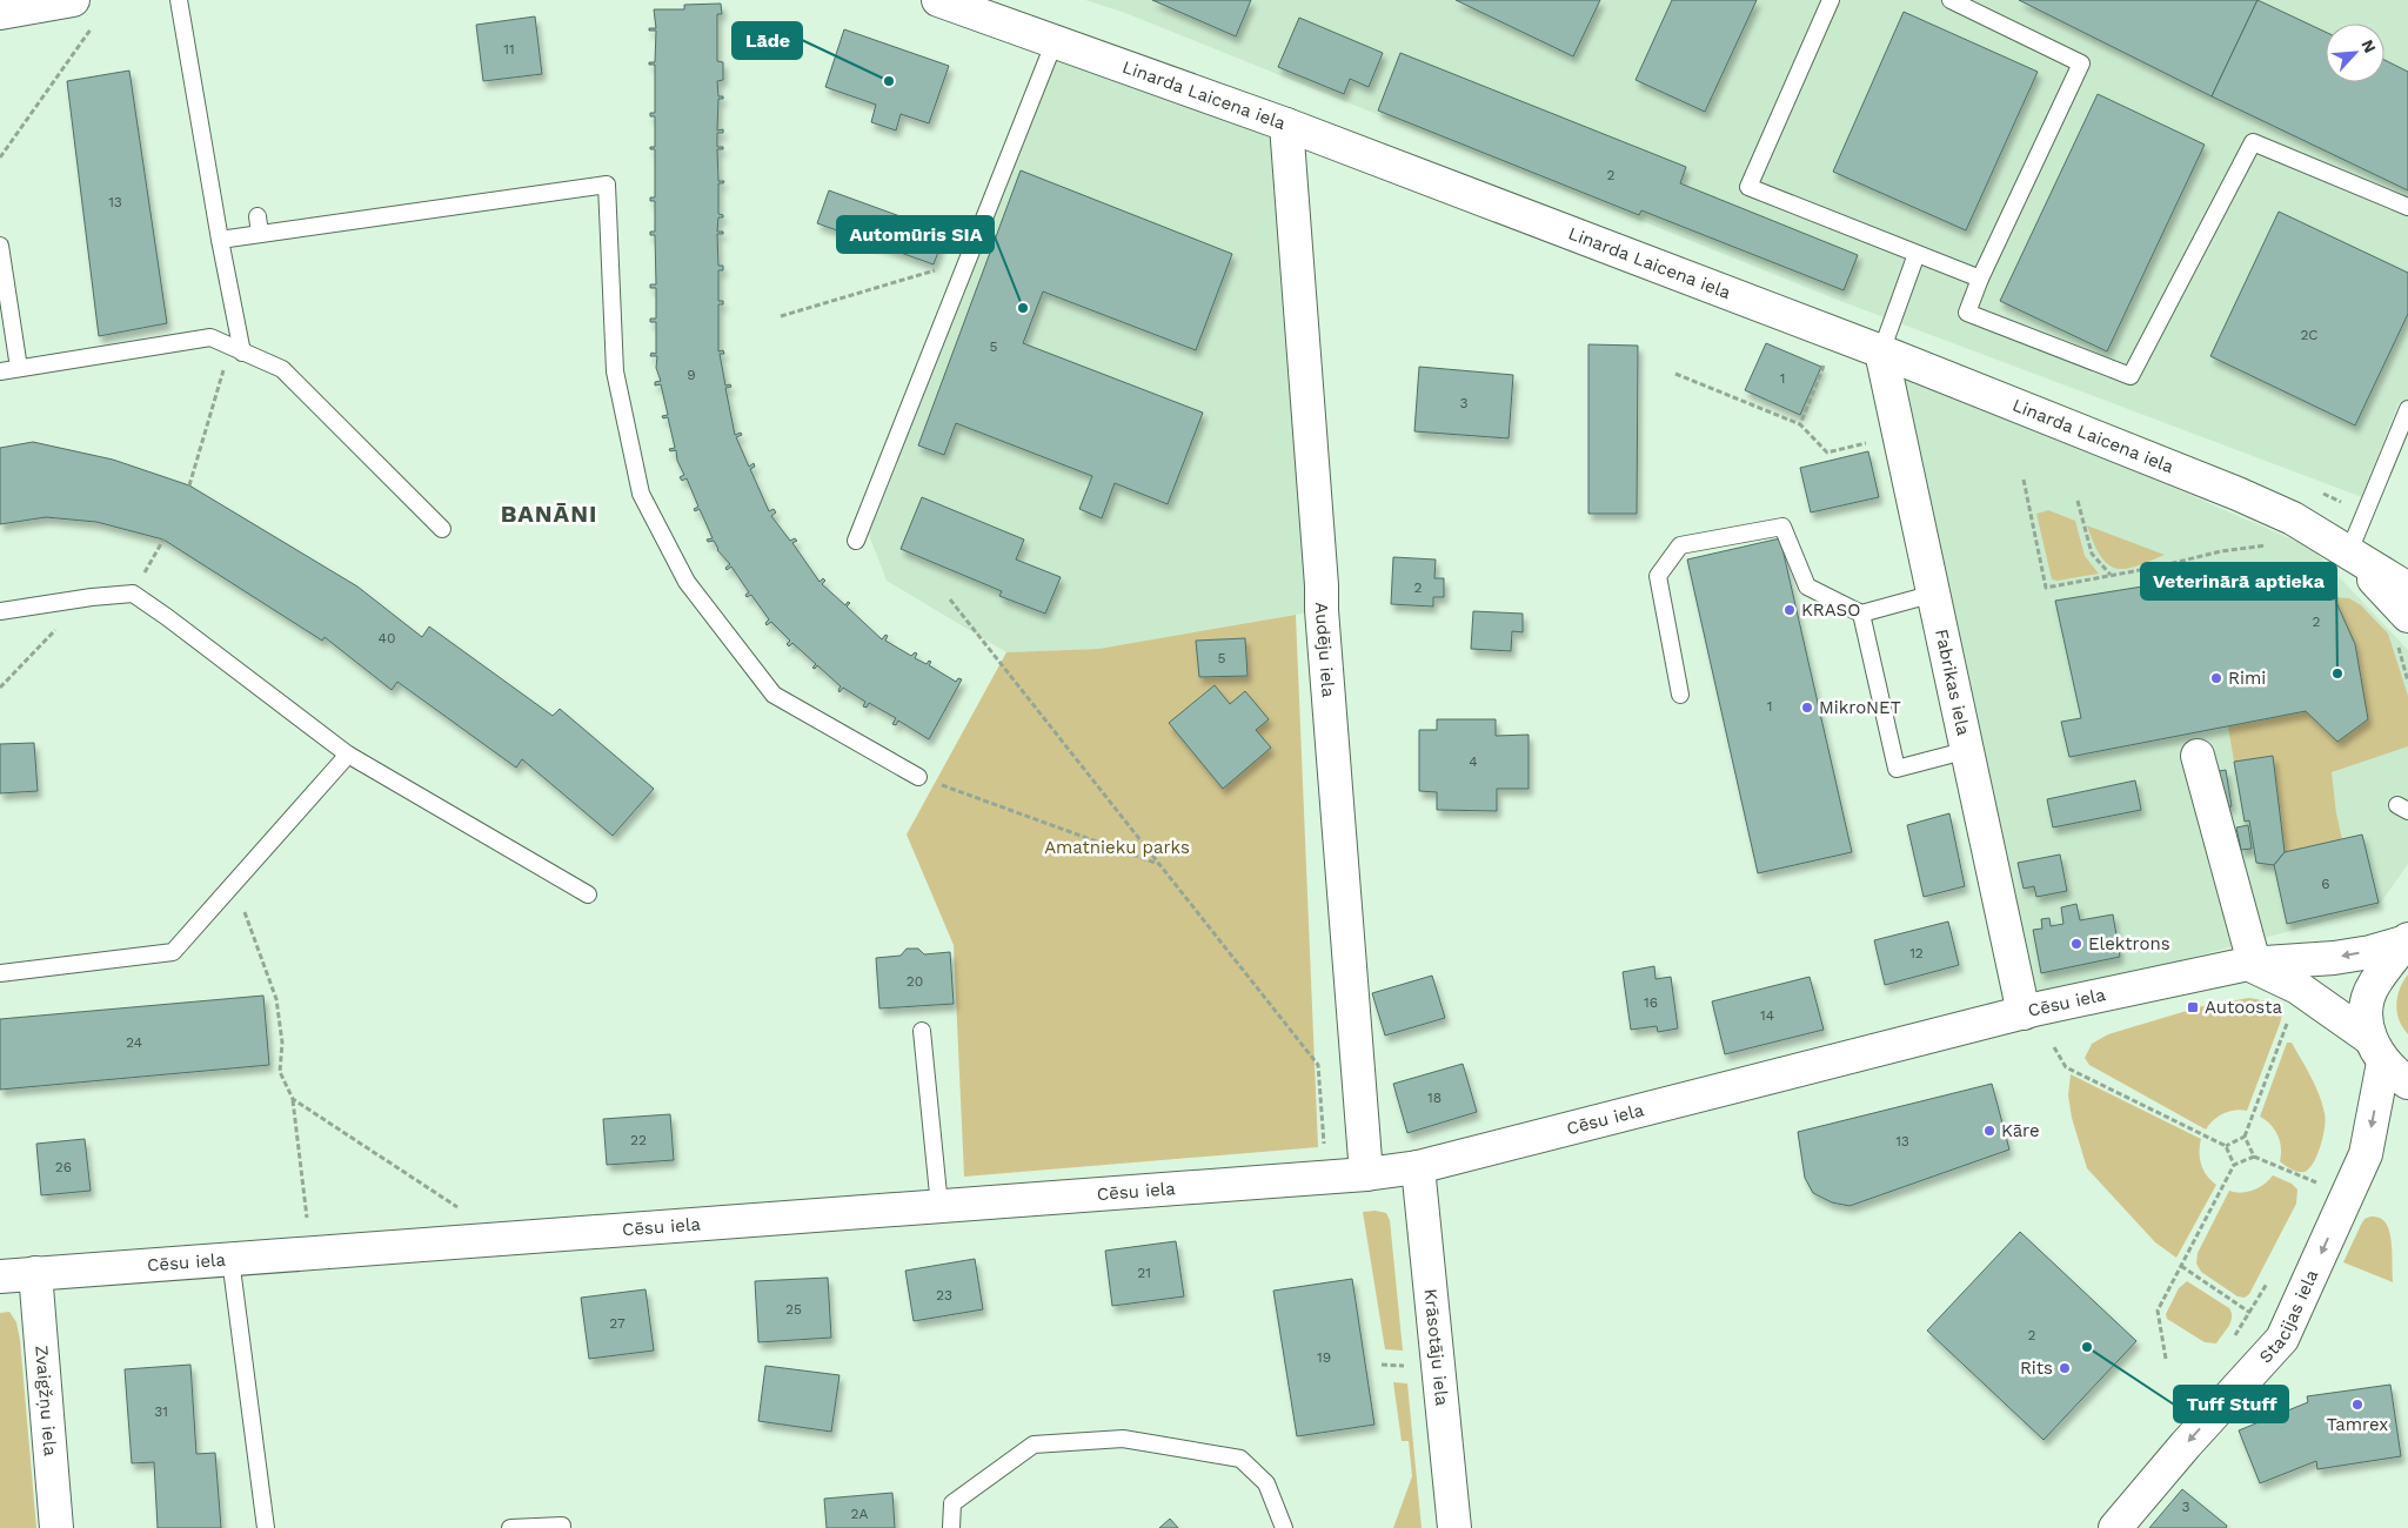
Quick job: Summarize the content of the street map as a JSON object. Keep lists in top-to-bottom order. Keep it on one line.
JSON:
{"streets":{"street":["Linarda Laicena iela","Audēju iela","Fabrikas iela","Cēsu iela","Stacijas iela","Krāsotāju iela","Zvaigžņu iela"]},"crossings":[["Linarda Laicena iela","Audēju iela"],["Linarda Laicena iela","Fabrikas iela"],["Audēju iela","Cēsu iela"],["Fabrikas iela","Cēsu iela"],["Cēsu iela","Stacijas iela"],["Cēsu iela","Krāsotāju iela"],["Cēsu iela","Zvaigžņu iela"]],"one_way":["Stacijas iela"],"districts":["BANĀNI"],"parks":["Amatnieku parks"],"places":{"other":["Lāde","Automūris SIA","KRASO","Veterinārā aptieka","Rimi","MikroNET","Elektrons","Kāre","Tuff Stuff","Rits","Tamrex"],"transit":["Autoosta"]},"house_numbers":["11","2","13","2C","5","9","1","3","2","2","40","5","1","4","6","12","20","16","14","24","18","22","13","26","21","23","25","27","2","19","31","3","2A"],"north":"top right"}
